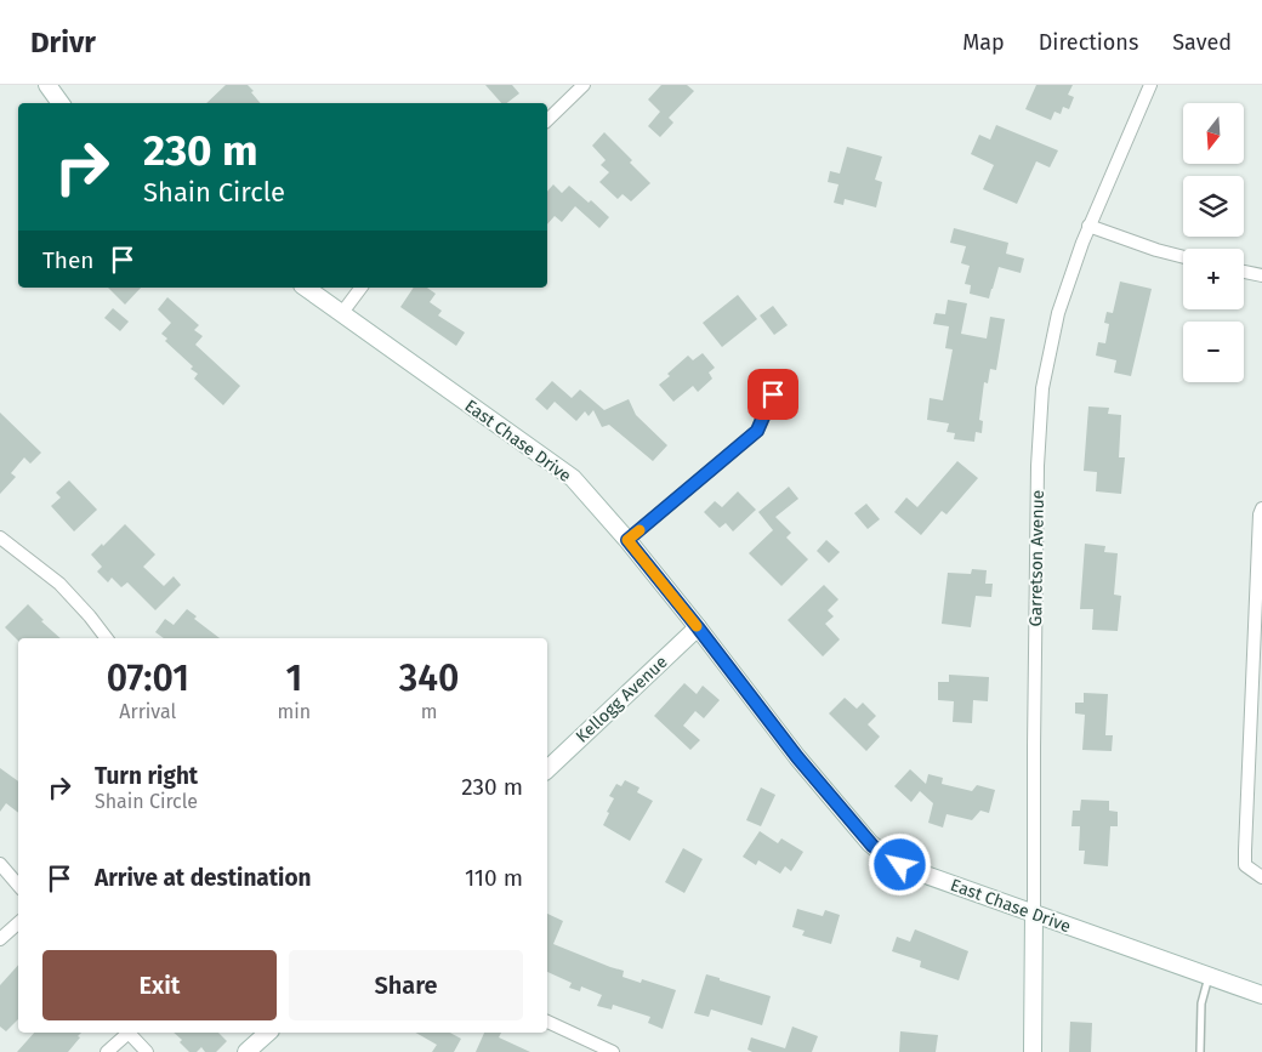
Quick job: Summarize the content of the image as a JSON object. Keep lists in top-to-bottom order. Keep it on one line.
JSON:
{"streets":{"street":["East Chase Drive","Garretson Avenue","Kellogg Avenue"]},"crossings":[["East Chase Drive","Garretson Avenue"],["East Chase Drive","Kellogg Avenue"]],"north":"bottom","page":{"header":"Drivr","nav":["Map","Directions","Saved"],"map_buttons":["+","−"],"turn":["230 m","Shain Circle"],"then":"Then","eta":["07:01","Arrival","1","min","340","m"],"list":[{"name":"Turn right","note":"Shain Circle","value":"230 m"},{"name":"Arrive at destination","value":"110 m"}],"buttons":["Exit","Share"]}}
